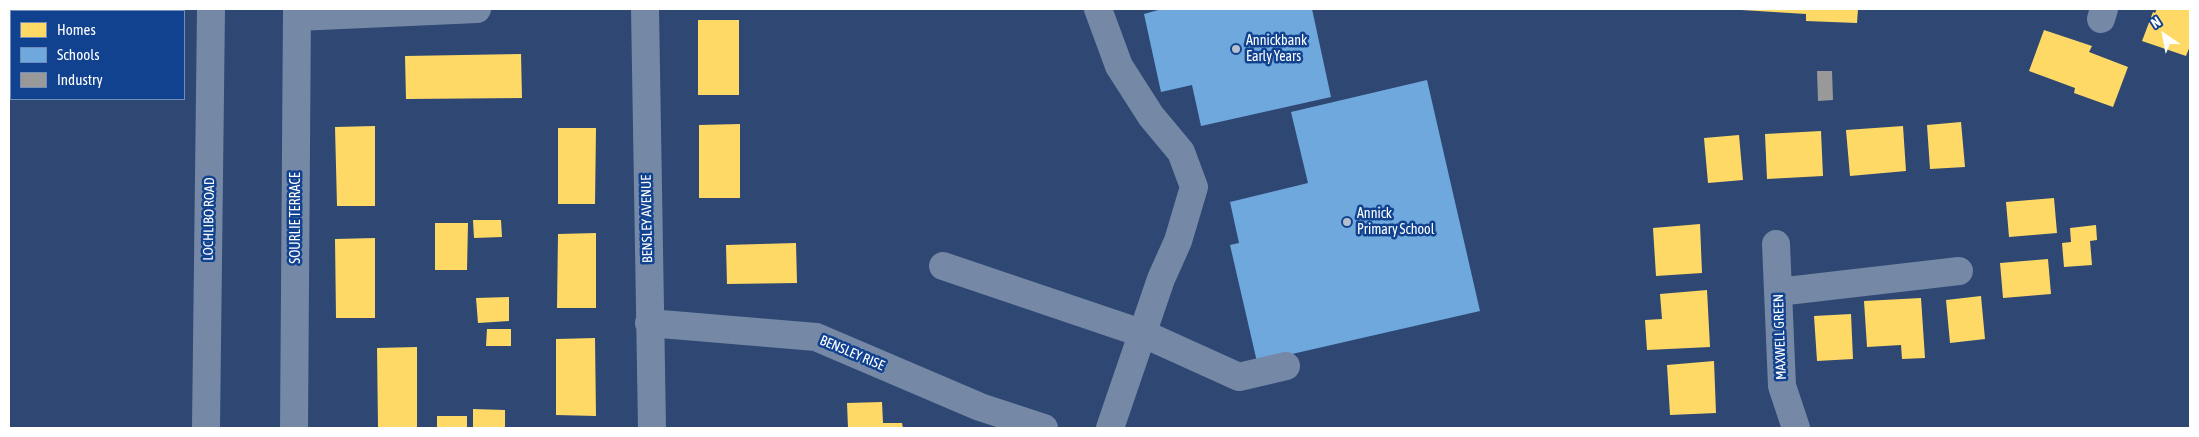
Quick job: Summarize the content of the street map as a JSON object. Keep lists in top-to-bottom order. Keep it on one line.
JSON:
{"streets":{"street":["SOURLIE TERRACE","LOCHLIBO ROAD","BENSLEY AVENUE","MAXWELL GREEN","BENSLEY RISE"]},"crossings":[["BENSLEY AVENUE","BENSLEY RISE"]],"places":["Annickbank Early Years","Annick Primary School"],"legend":["Homes","Schools","Industry"],"north":"top left"}
